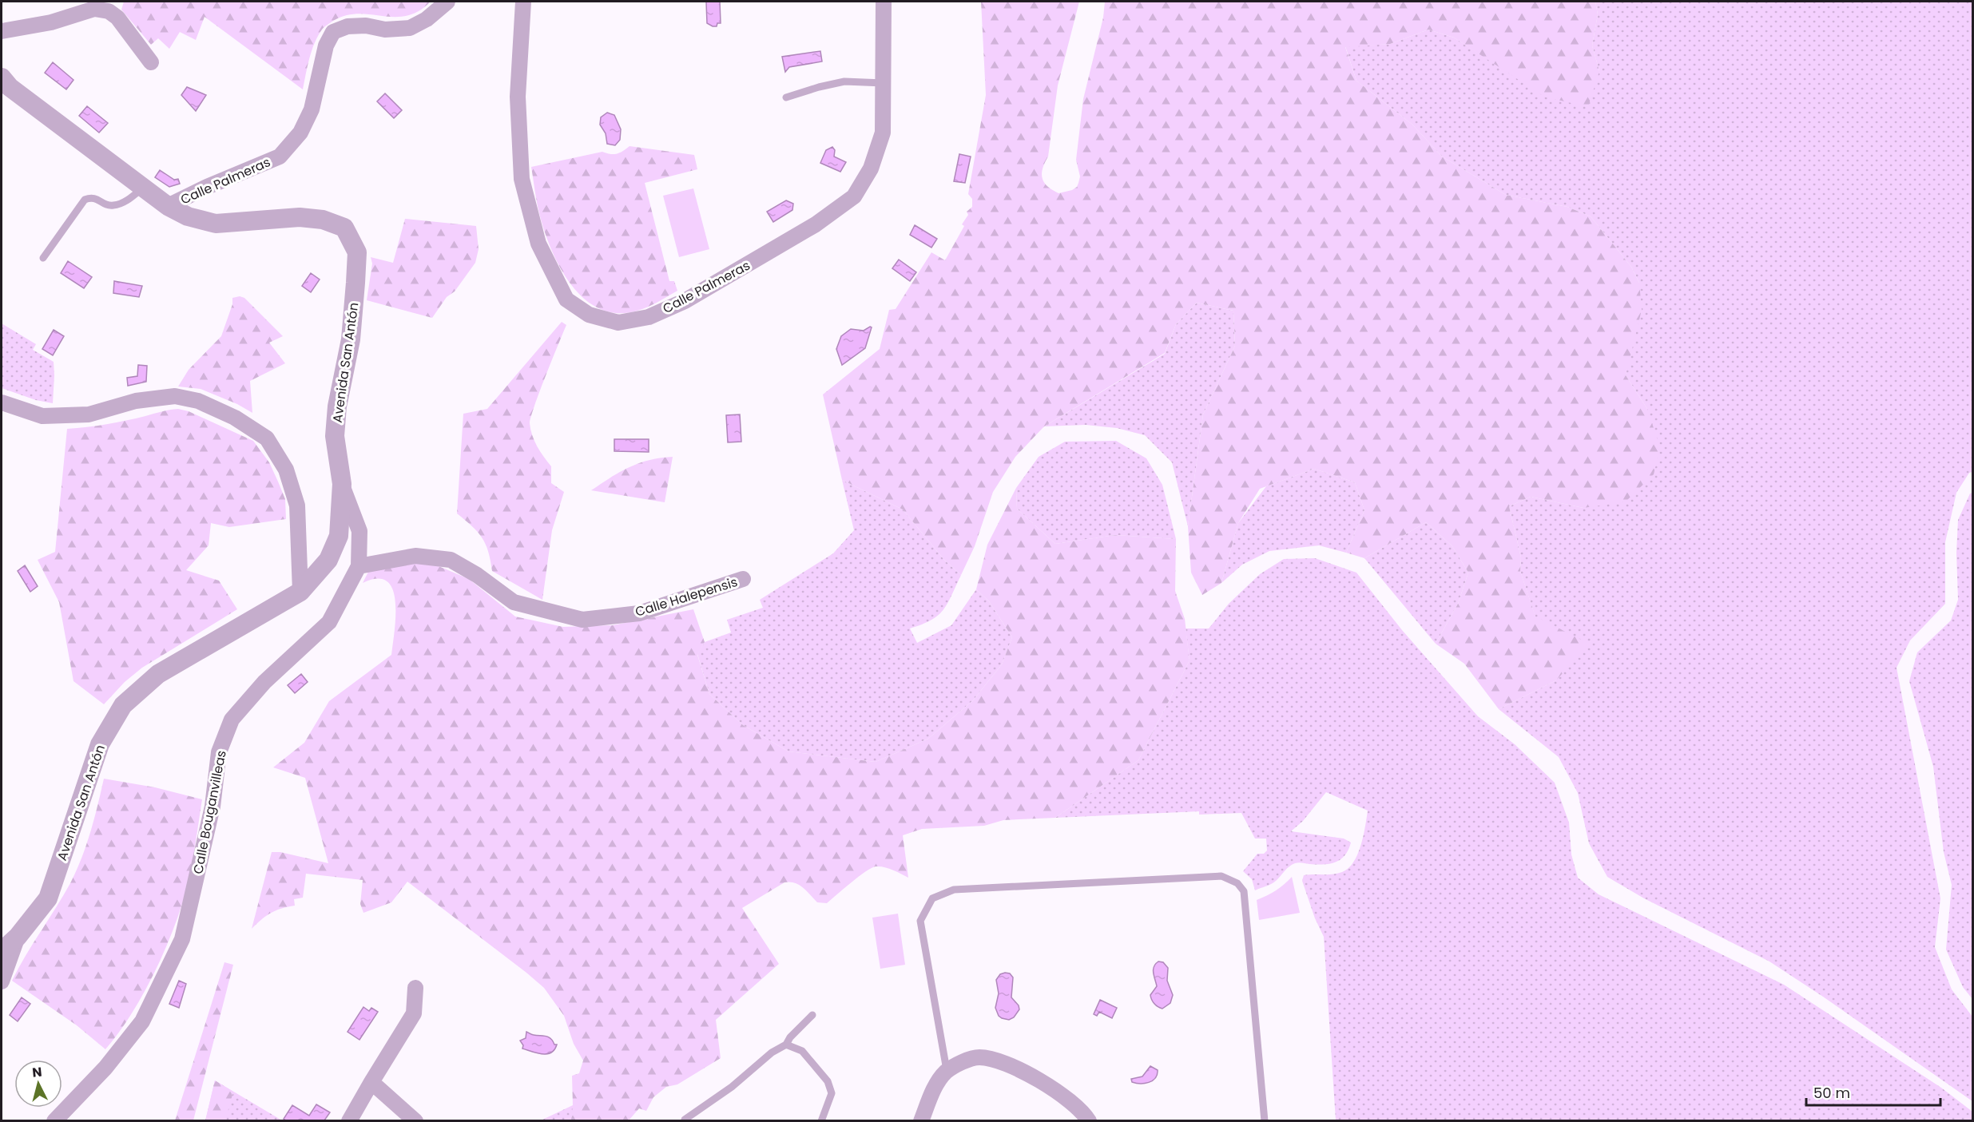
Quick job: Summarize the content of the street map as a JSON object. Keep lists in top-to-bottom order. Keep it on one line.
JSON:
{"streets":{"street":["Calle Palmeras","Avenida San Antón","Calle Halepensis","Calle Bouganvilleas"]},"crossings":[["Calle Palmeras","Avenida San Antón"],["Avenida San Antón","Calle Bouganvilleas"],["Calle Halepensis","Calle Bouganvilleas"]],"scale_bar":"50 m","north":"top"}
